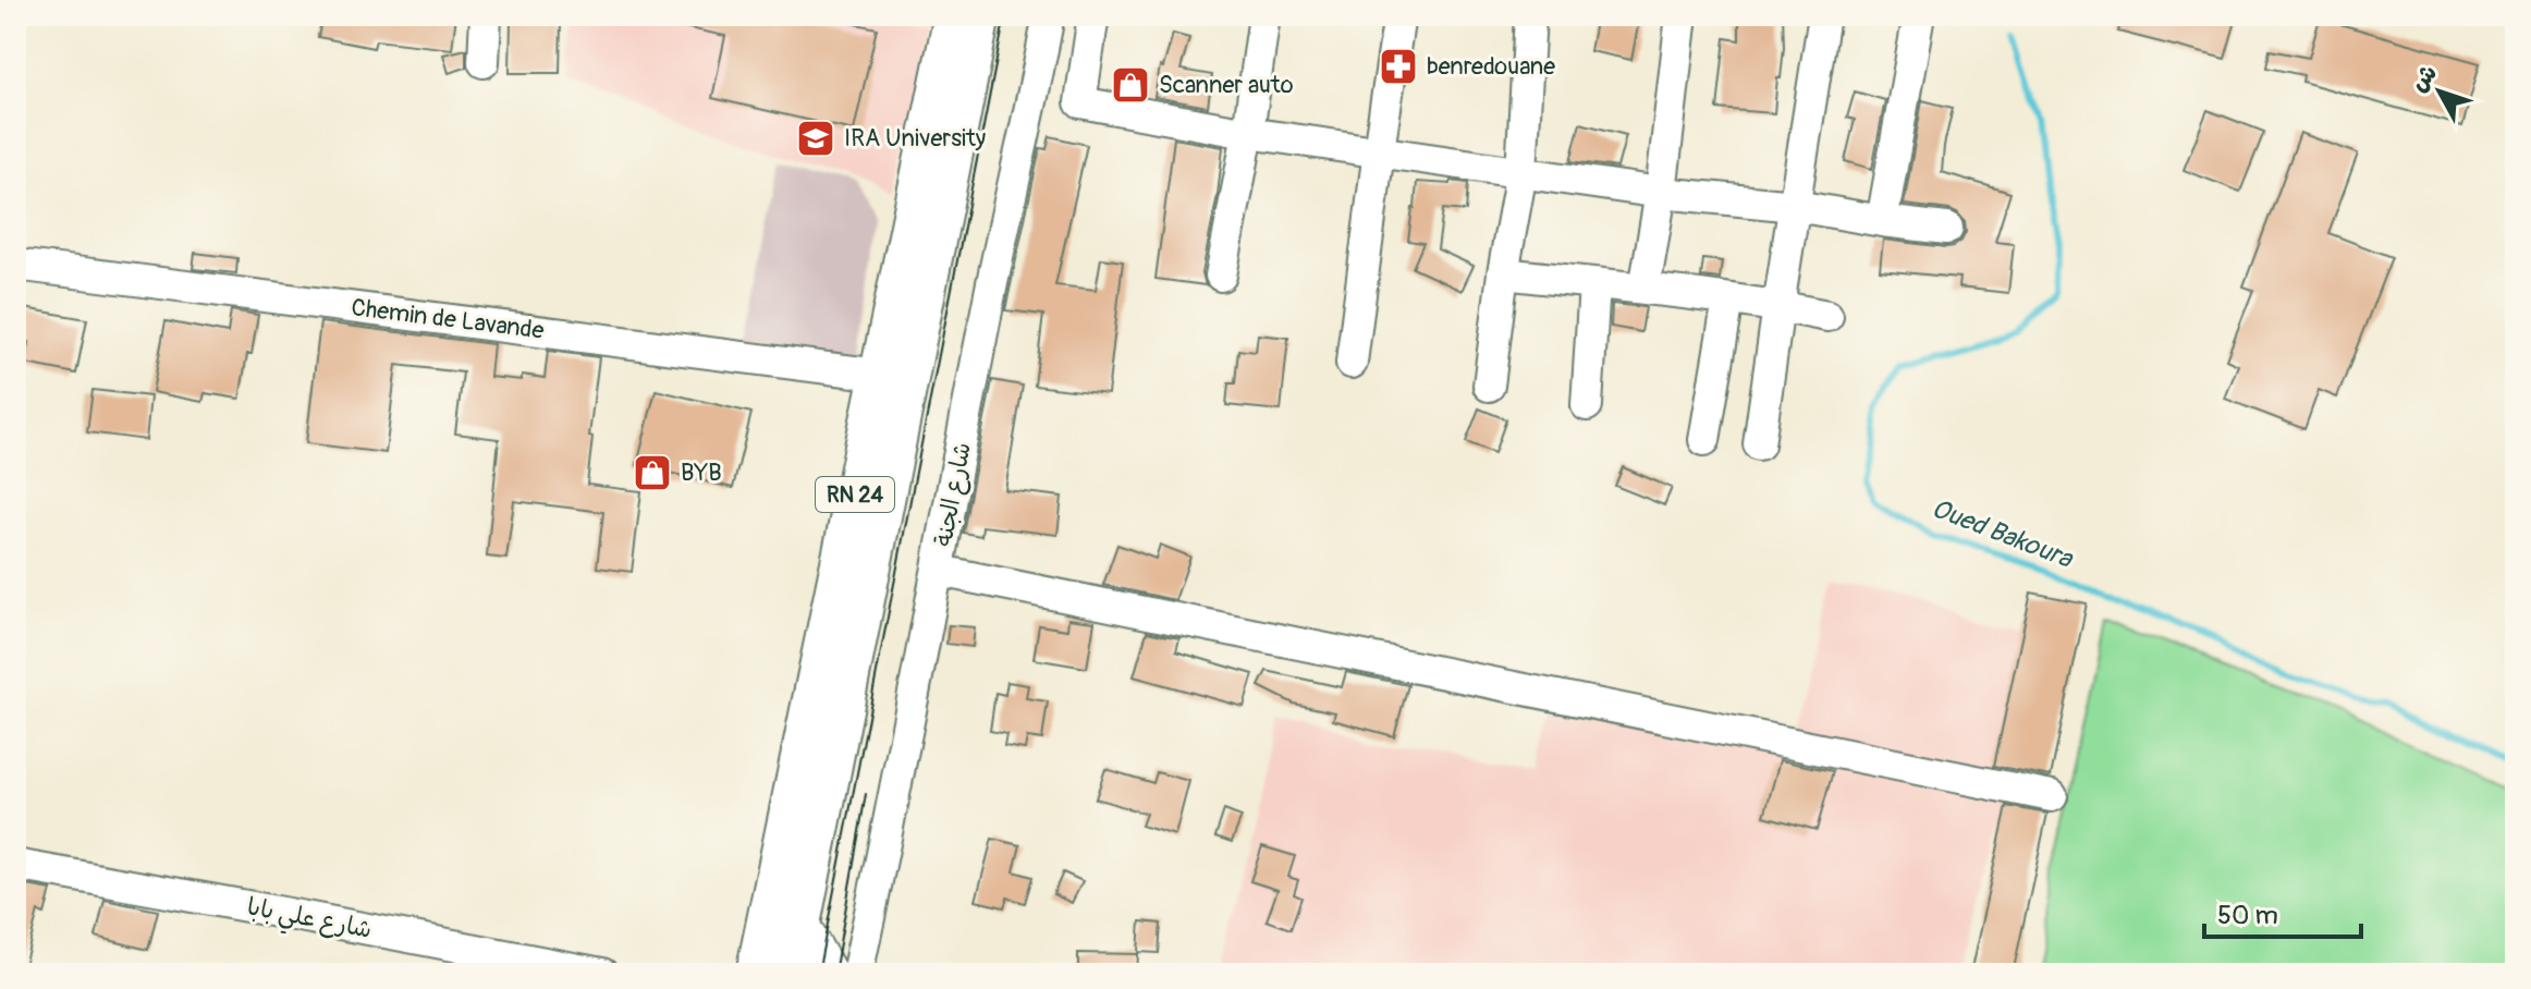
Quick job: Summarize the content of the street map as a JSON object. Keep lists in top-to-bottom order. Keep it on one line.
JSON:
{"streets":{"main road":["RN 24"],"street":["Chemin de Lavande","شارع الجنة","شارع علي بابا"]},"crossings":[["Chemin de Lavande","RN 24"]],"water":["Oued Bakoura"],"places":{"pharmacy":["benredouane"],"shop":["Scanner auto","BYB"],"school or university":["IRA University"]},"scale_bar":"50 m","north":"top left"}
